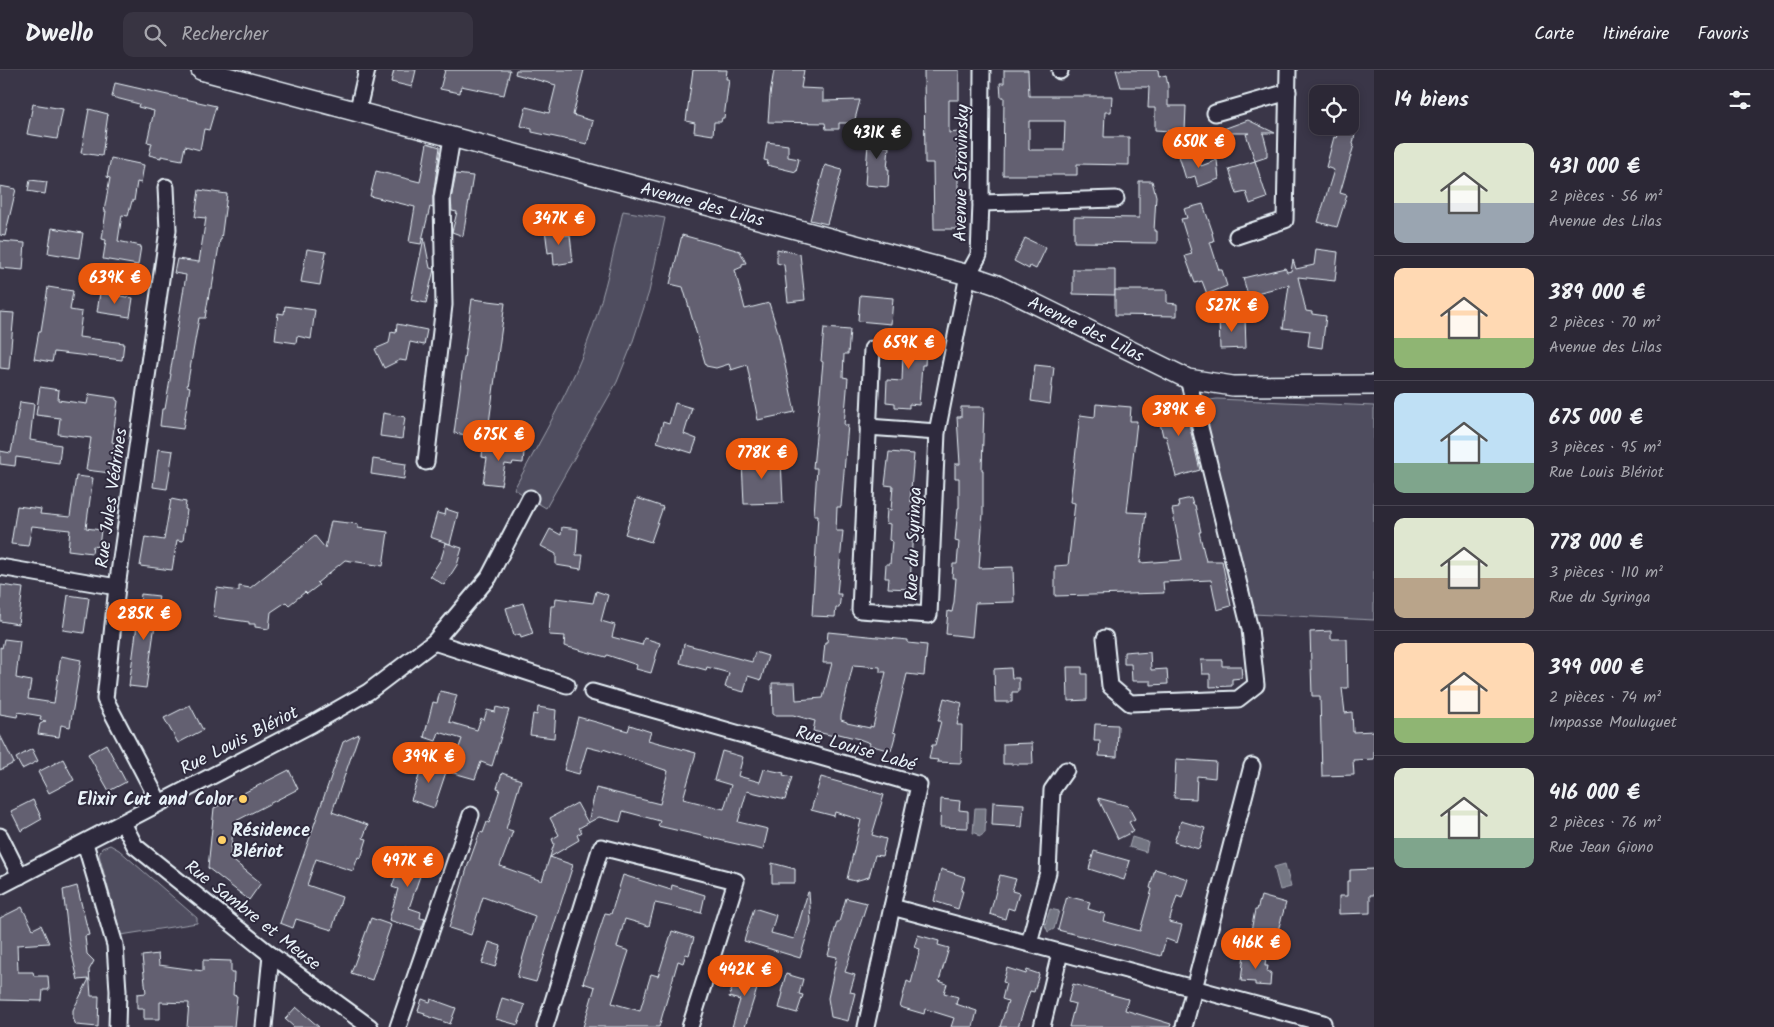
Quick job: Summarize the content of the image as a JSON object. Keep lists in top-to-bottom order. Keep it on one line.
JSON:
{"streets":{"street":["Avenue Stravinsky","Avenue des Lilas","Rue Jules Védrines","Rue du Syringa","Rue Louis Blériot","Rue Louise Labé","Rue Sambre et Meuse"]},"crossings":[["Avenue Stravinsky","Avenue des Lilas"],["Avenue Stravinsky","Rue du Syringa"],["Avenue des Lilas","Rue du Syringa"],["Rue Jules Védrines","Rue Louis Blériot"],["Rue Louis Blériot","Rue Sambre et Meuse"]],"places":["Elixir Cut and Color","Résidence Blériot"],"page":{"header":"Dwello","search":"Rechercher","nav":["Carte","Itinéraire","Favoris"],"heading":"14 biens","price":["431K €","650K €","347K €","639K €","527K €","659K €","389K €","675K €","778K €","285K €","399K €","497K €","416K €","442K €"],"list":[{"name":"431 000 €","note":"2 pièces · 56 m² · Avenue des Lilas"},{"name":"389 000 €","note":"2 pièces · 70 m² · Avenue des Lilas"},{"name":"675 000 €","note":"3 pièces · 95 m² · Rue Louis Blériot"},{"name":"778 000 €","note":"3 pièces · 110 m² · Rue du Syringa"},{"name":"399 000 €","note":"2 pièces · 74 m² · Impasse Mouluquet"},{"name":"416 000 €","note":"2 pièces · 76 m² · Rue Jean Giono"}]}}
